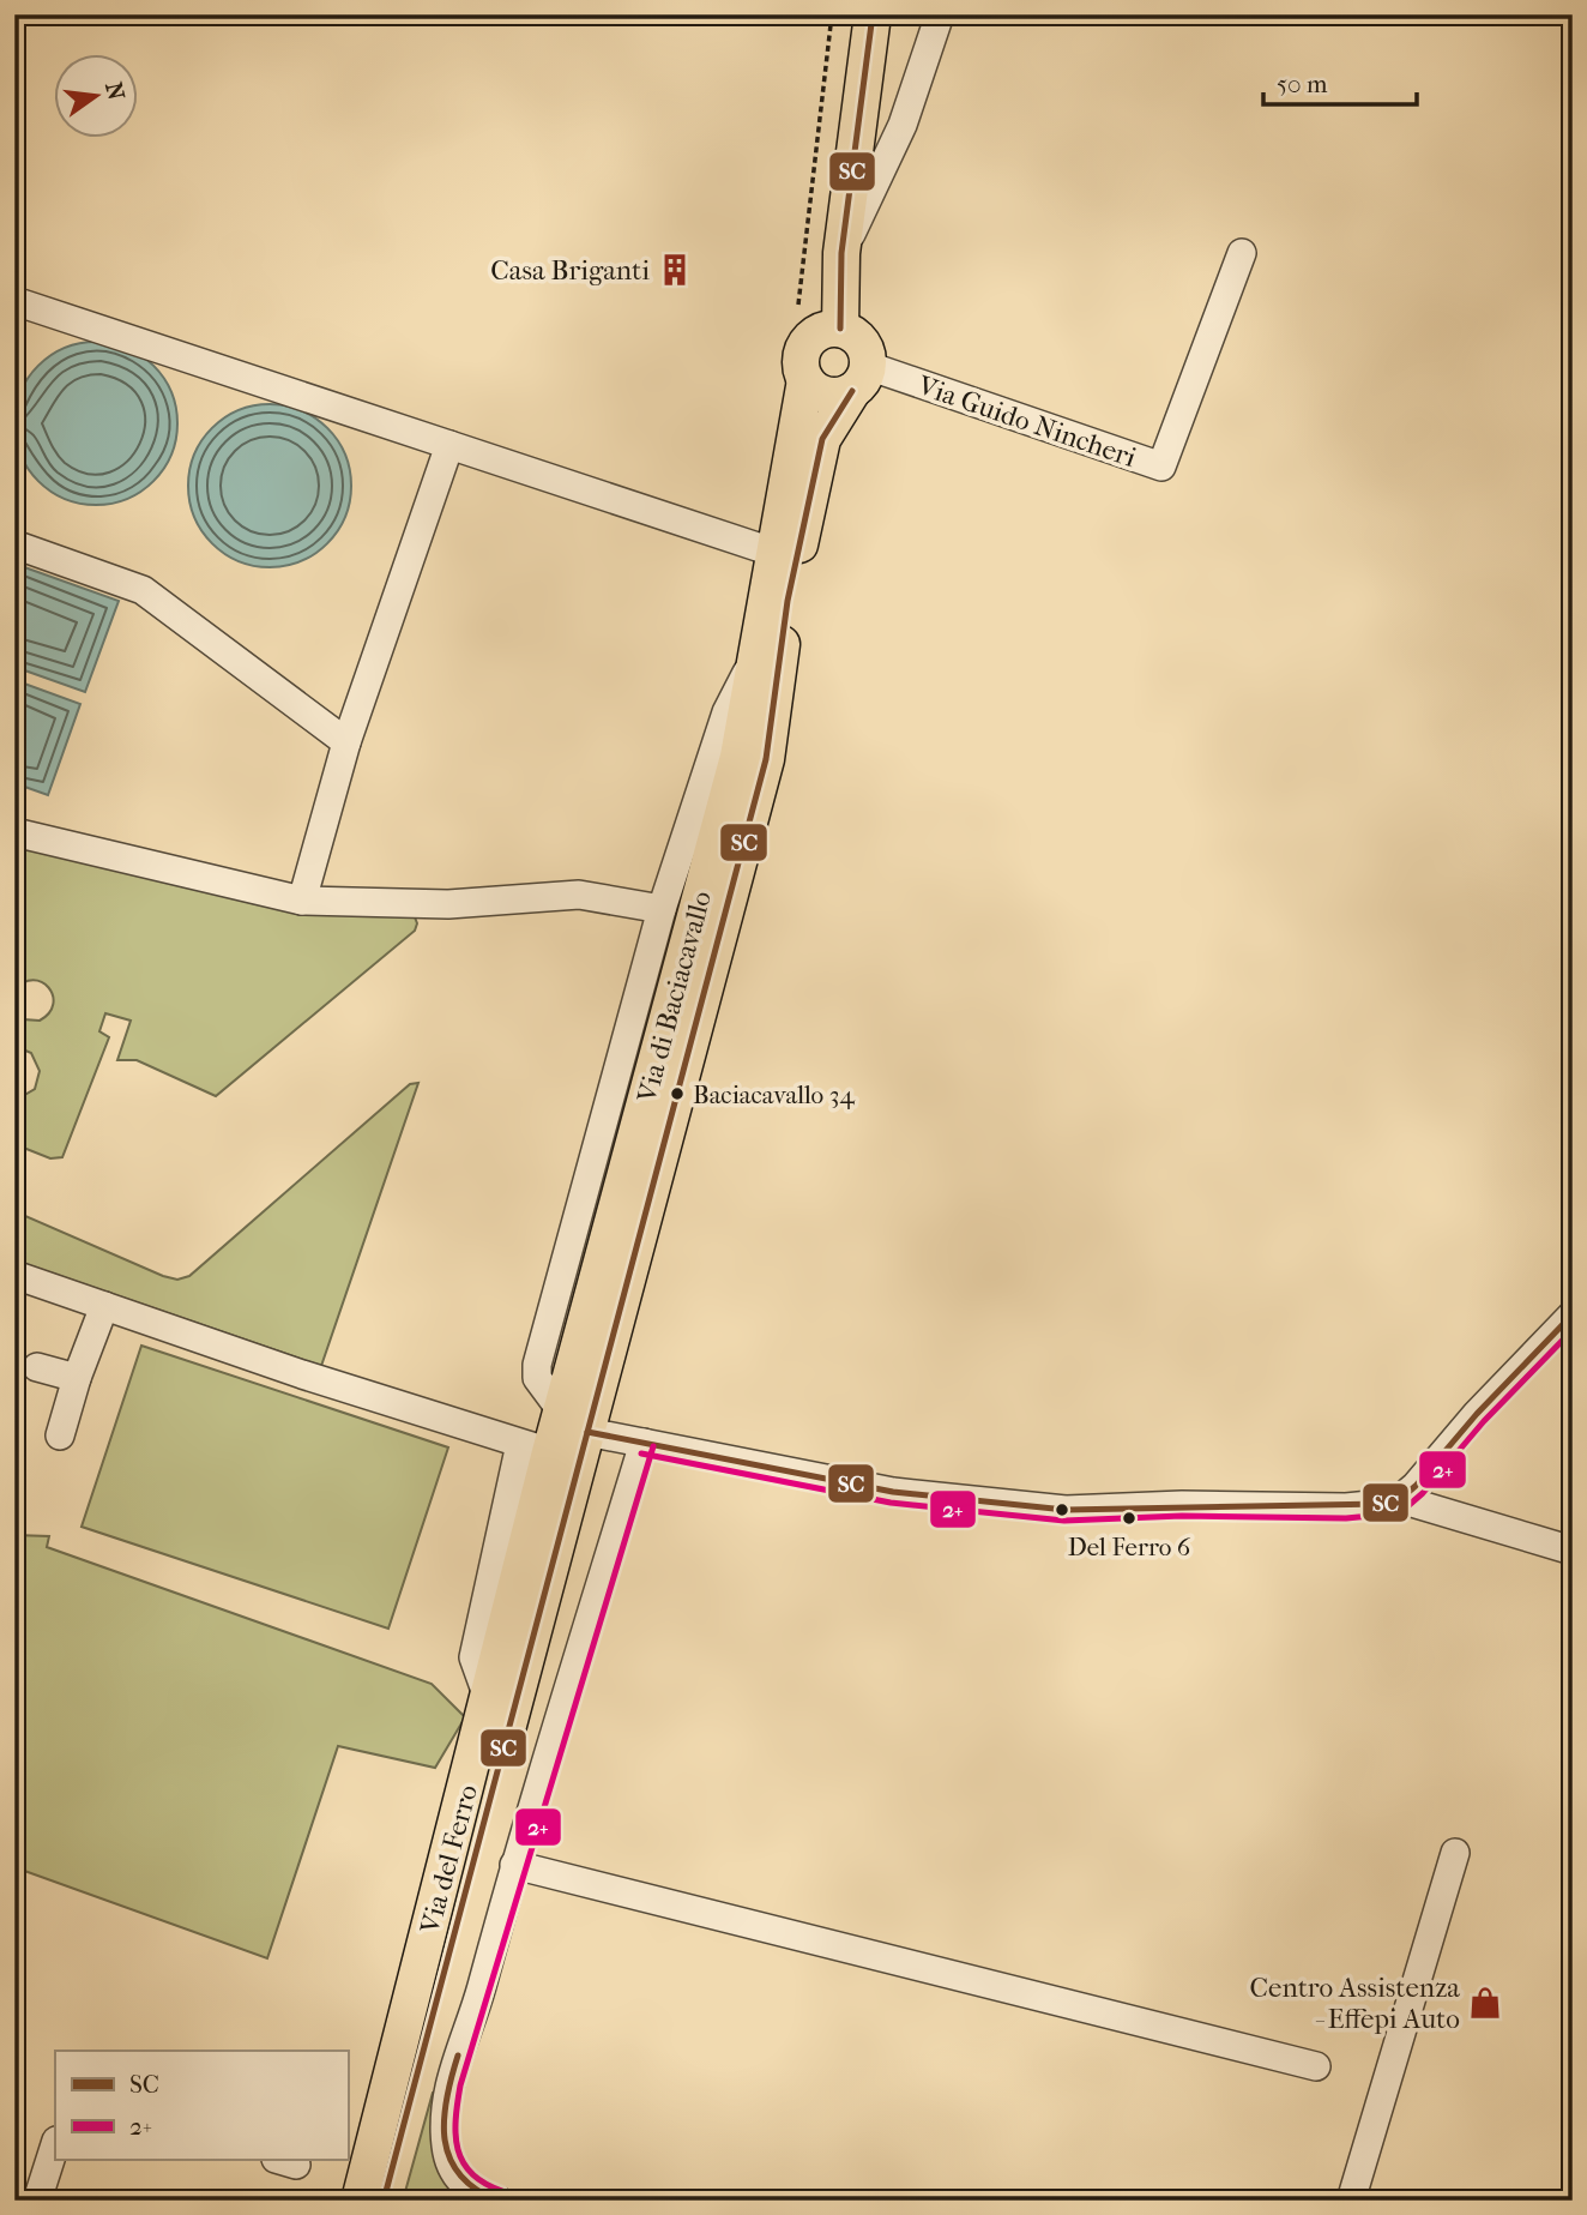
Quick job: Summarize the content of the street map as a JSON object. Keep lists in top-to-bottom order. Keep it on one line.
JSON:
{"streets":{"main road":["Via di Baciacavallo","Via del Ferro"],"street":["Via Guido Nincheri"]},"crossings":[["Via Guido Nincheri","Via di Baciacavallo"],["Via di Baciacavallo","Via del Ferro"]],"places":{"building":["Casa Briganti"],"other":["Baciacavallo 34","Del Ferro 6"],"shop":["Centro Assistenza - Effepi Auto"]},"lines":["transit line SC","transit line 2+"],"legend":["SC","2+"],"scale_bar":"50 m","north":"right"}
